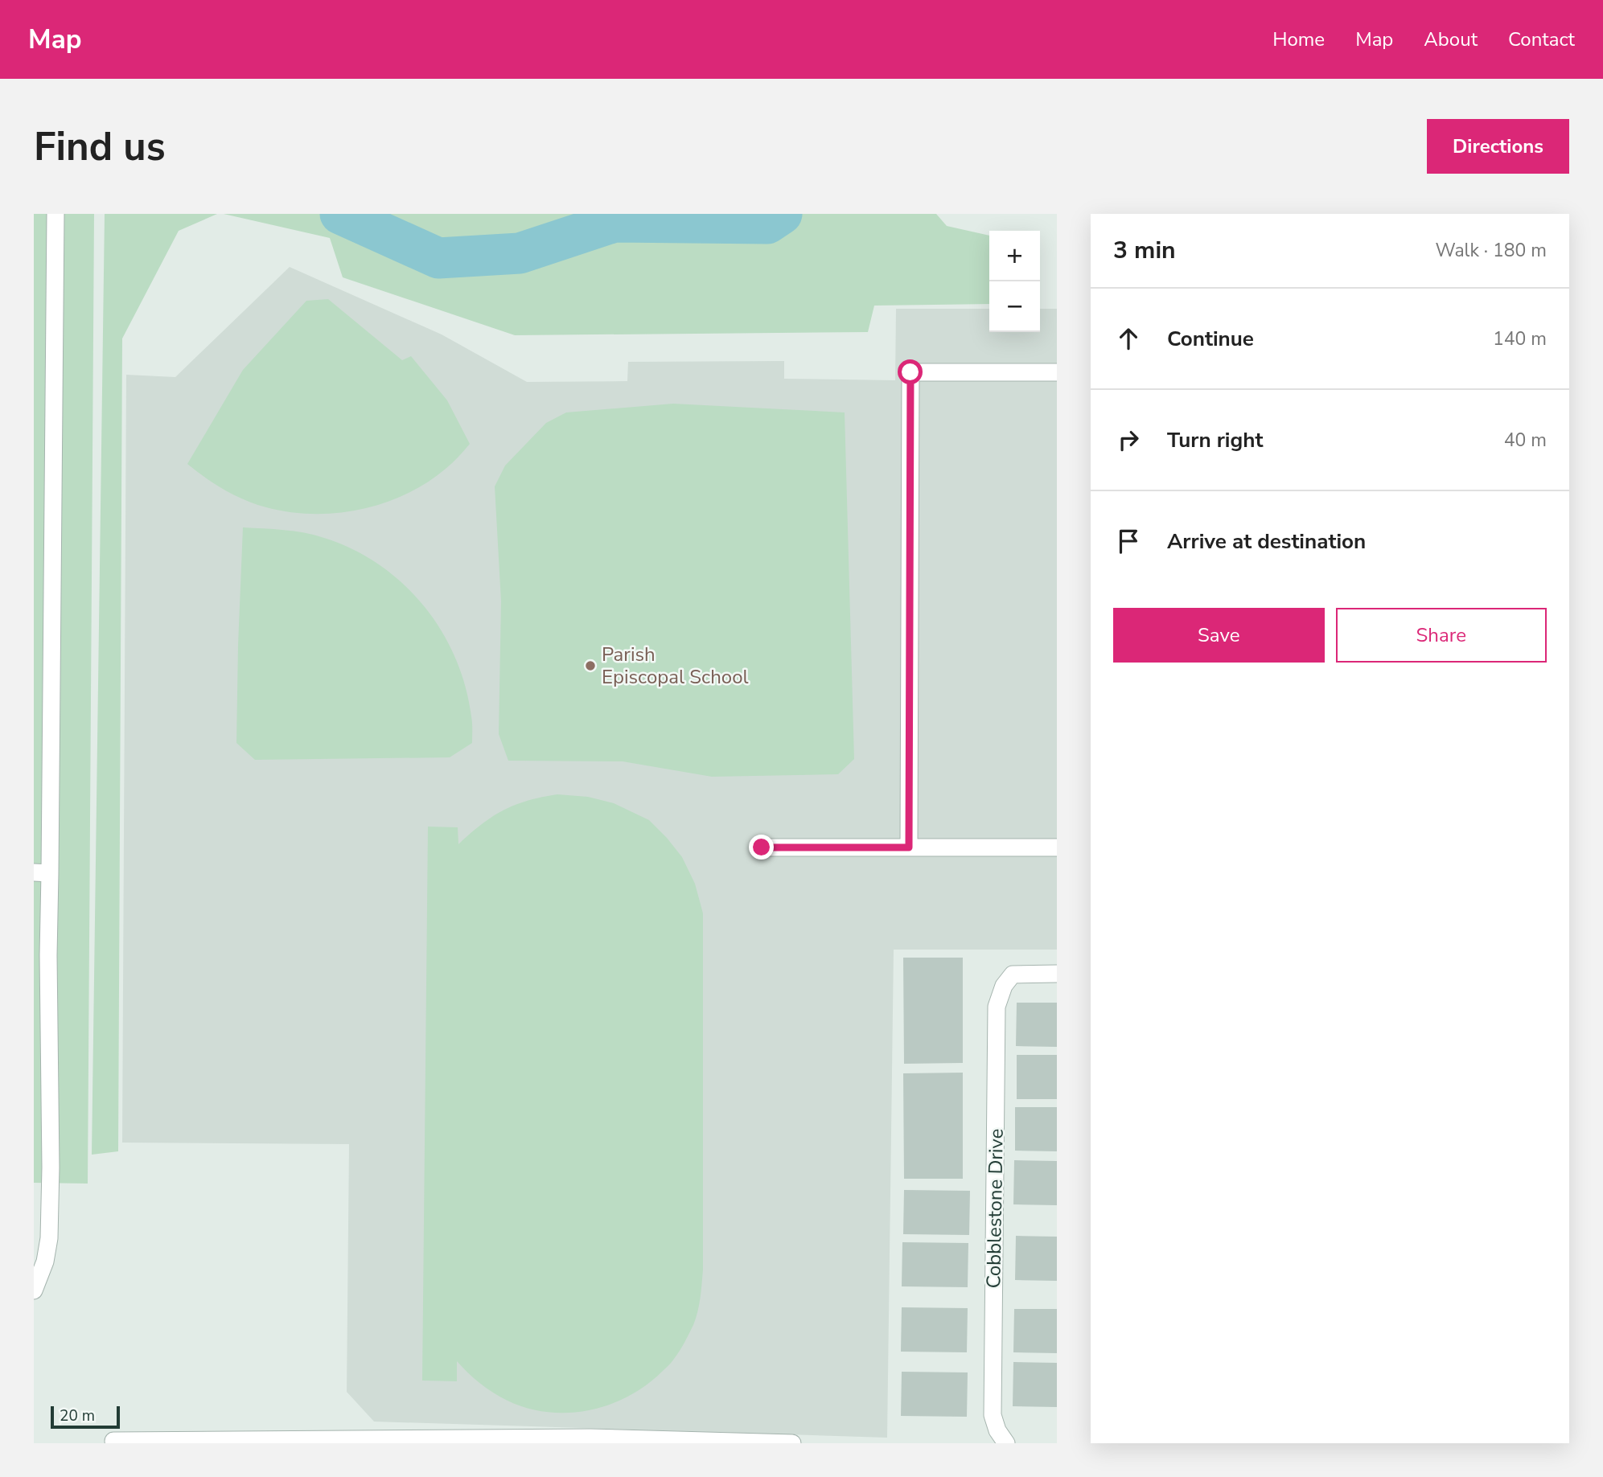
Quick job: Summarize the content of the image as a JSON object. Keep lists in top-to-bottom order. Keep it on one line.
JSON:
{"streets":{"street":["Cobblestone Drive"]},"places":["Parish Episcopal School"],"scale_bar":"20 m","page":{"header":"Map","nav":["Home","Map","About","Contact"],"buttons":["Directions",["Save","Share"]],"title":"Find us","heading":["3 min","Walk · 180 m"],"map_buttons":["+","−"],"list":[["Continue","140 m"],["Turn right","40 m"],"Arrive at destination"],"scale":"20 m"}}
